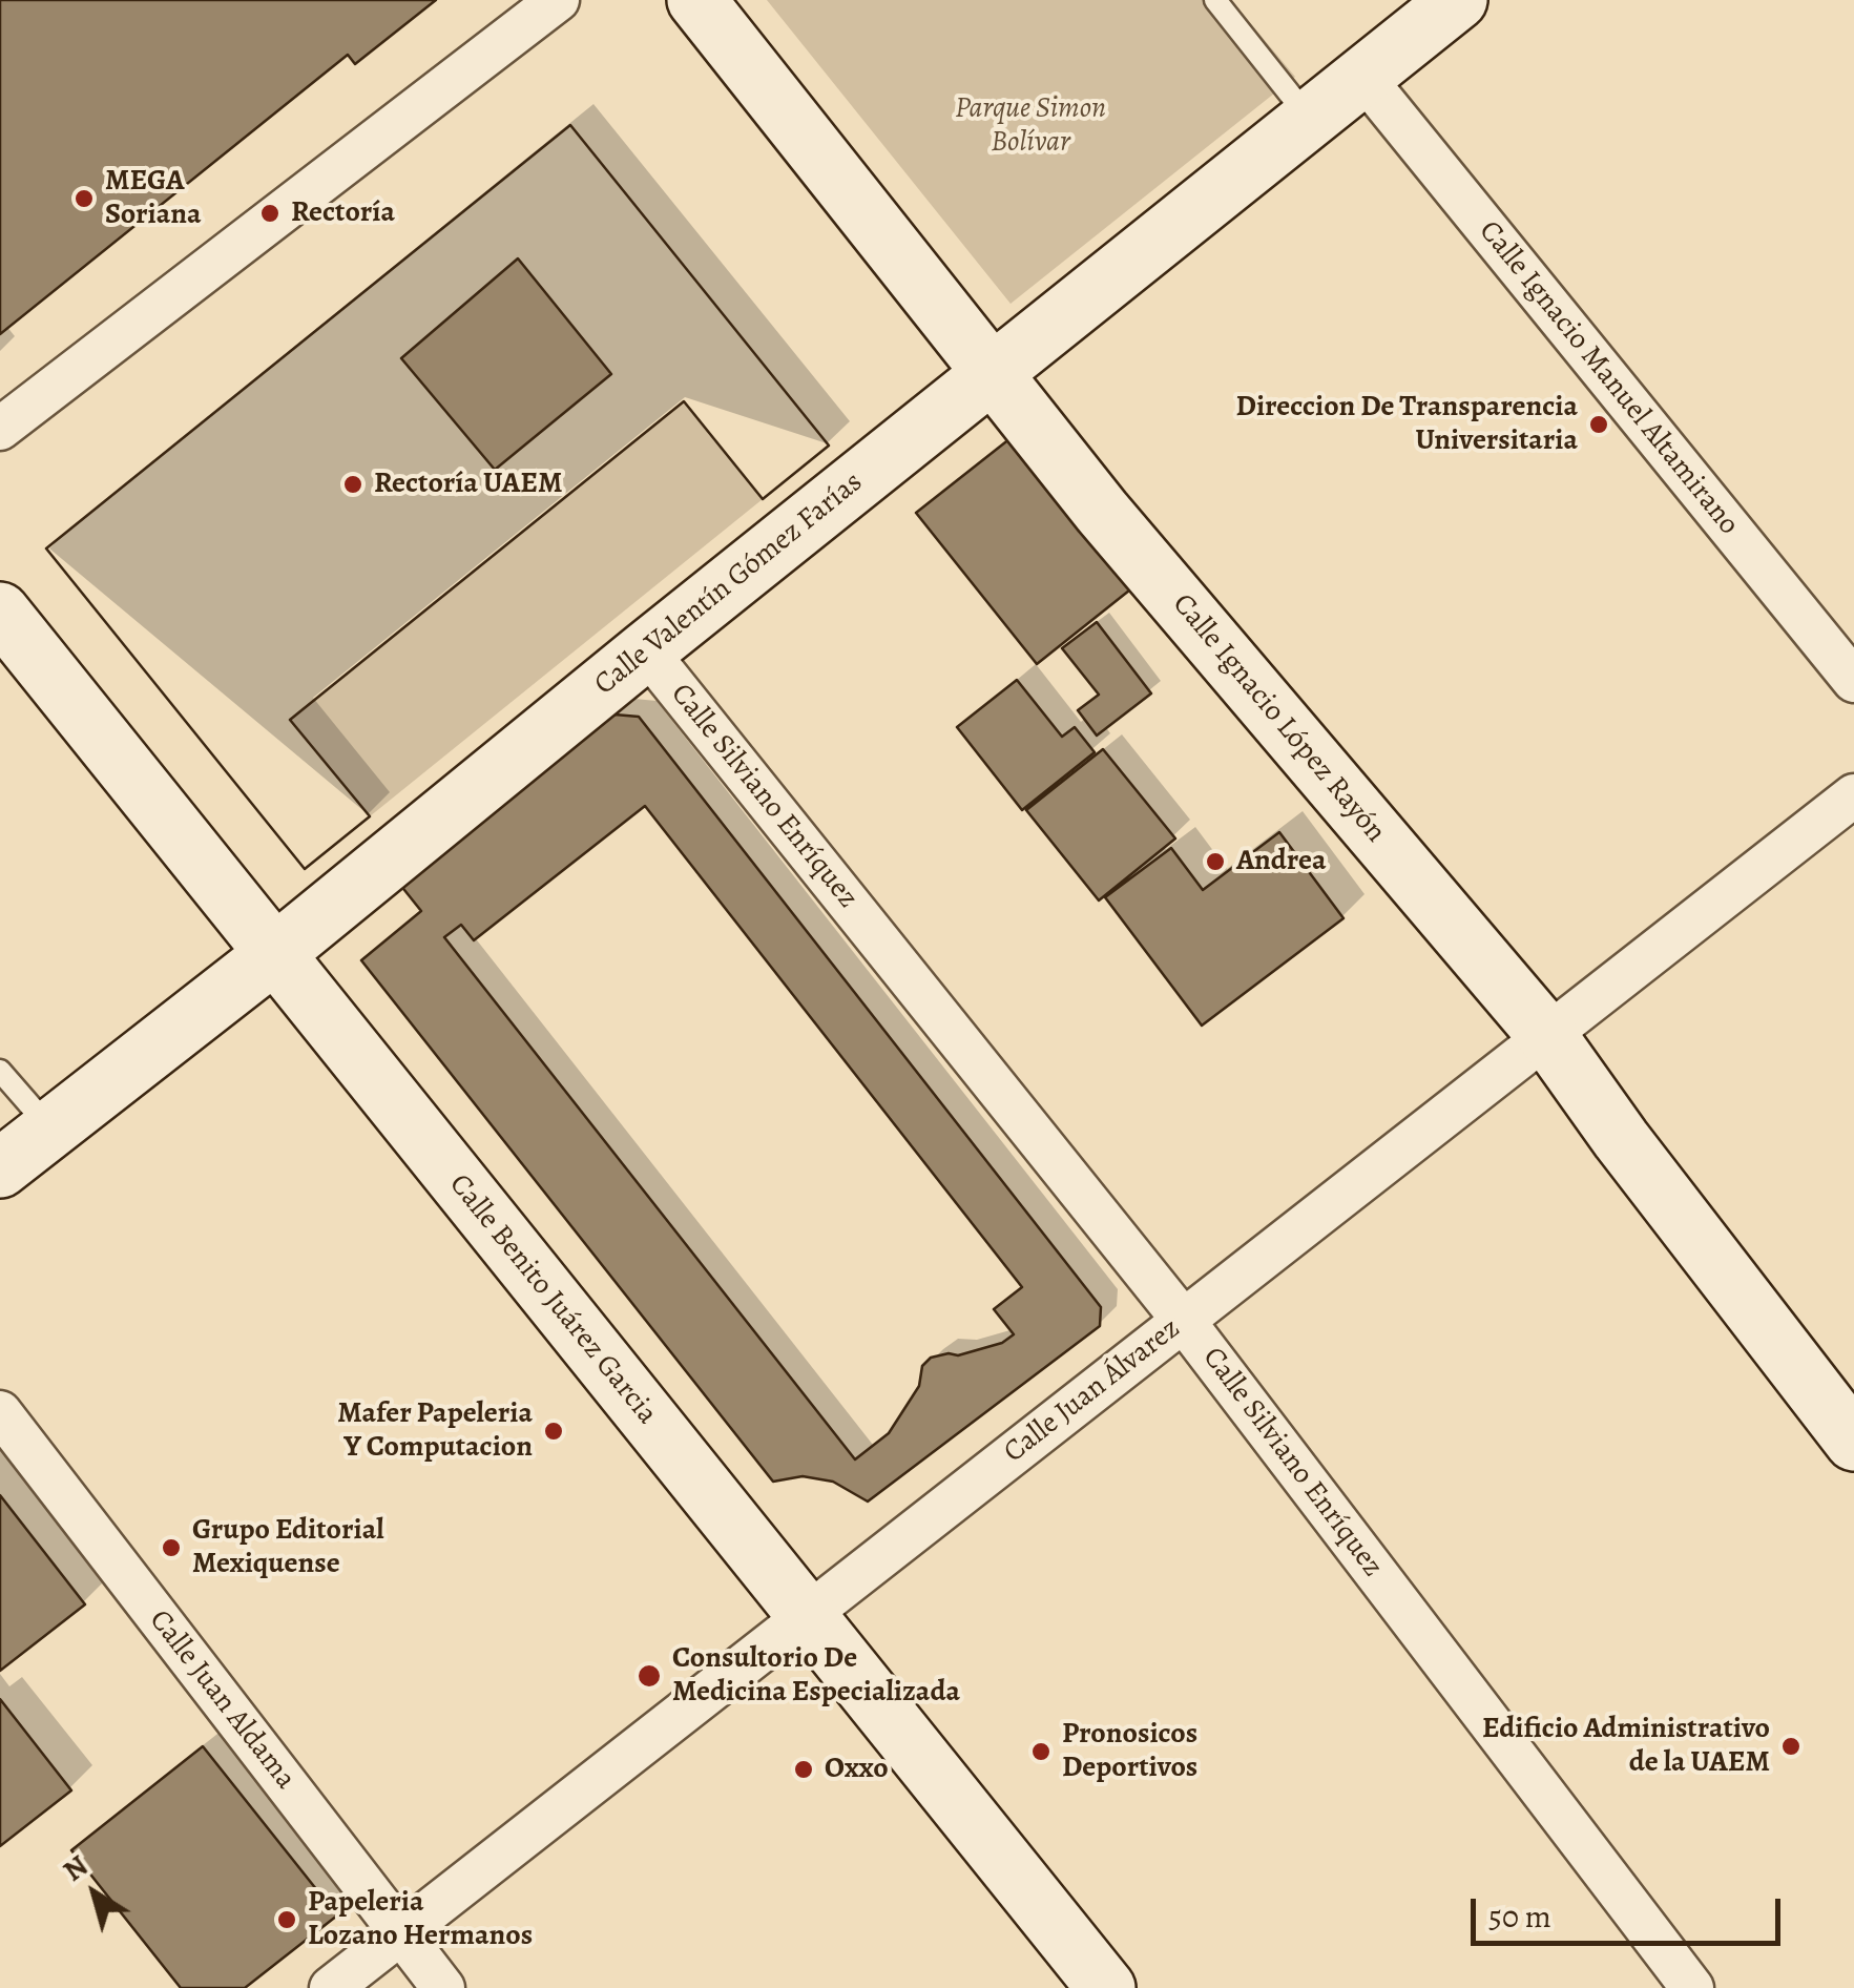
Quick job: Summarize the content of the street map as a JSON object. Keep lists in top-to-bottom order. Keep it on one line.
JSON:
{"streets":{"main road":["Calle Valentín Gómez Farías","Calle Ignacio López Rayón","Calle Benito Juárez Garcia"],"street":["Calle Ignacio Manuel Altamirano","Calle Silviano Enríquez","Calle Juan Álvarez","Calle Juan Aldama"]},"crossings":[["Calle Ignacio Manuel Altamirano","Calle Valentín Gómez Farías"],["Calle Valentín Gómez Farías","Calle Ignacio López Rayón"],["Calle Valentín Gómez Farías","Calle Silviano Enríquez"],["Calle Valentín Gómez Farías","Calle Benito Juárez Garcia"],["Calle Ignacio López Rayón","Calle Juan Álvarez"],["Calle Silviano Enríquez","Calle Juan Álvarez"],["Calle Benito Juárez Garcia","Calle Juan Álvarez"],["Calle Juan Álvarez","Calle Juan Aldama"]],"parks":["Parque Simon Bolívar"],"places":["MEGA Soriana","Rectoría","Direccion De Transparencia Universitaria","Rectoría UAEM","Andrea","Mafer Papeleria Y Computacion","Grupo Editorial Mexiquense","Consultorio De Medicina Especializada","Edificio Administrativo de la UAEM","Pronosicos Deportivos","Oxxo","Papeleria Lozano Hermanos"],"scale_bar":"50 m","north":"top left"}
